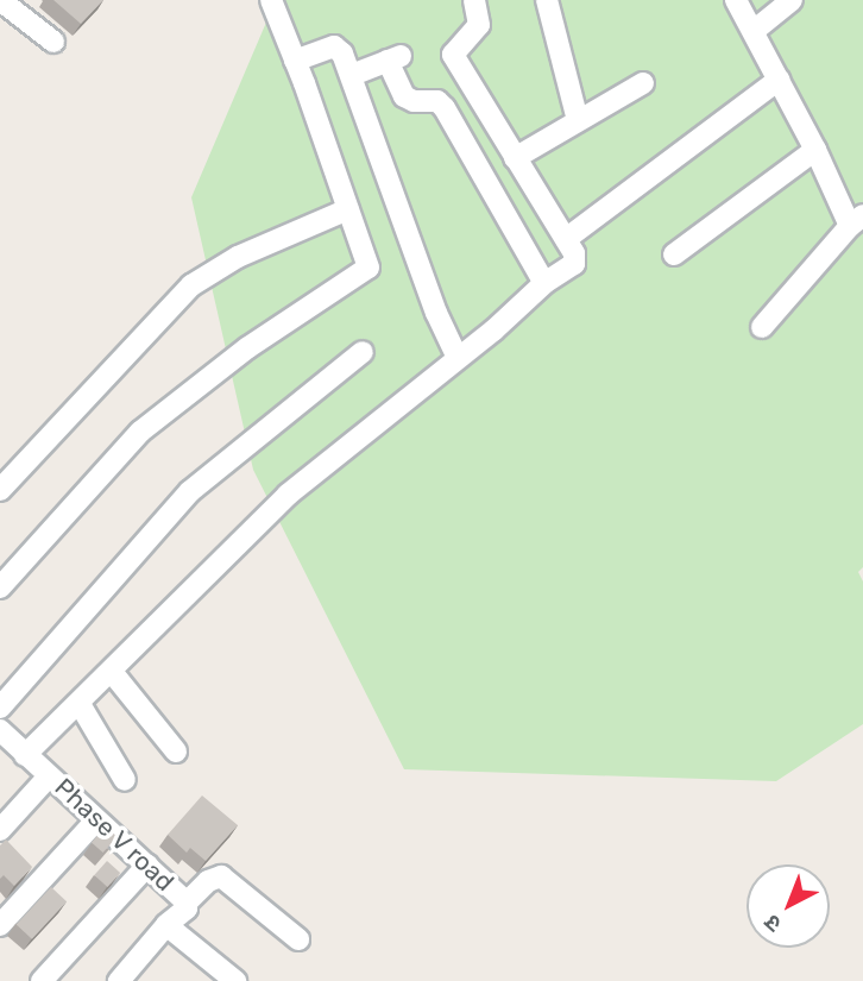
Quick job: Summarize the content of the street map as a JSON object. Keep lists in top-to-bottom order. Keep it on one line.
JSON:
{"streets":{"street":["Phase V road"]},"north":"bottom left"}
